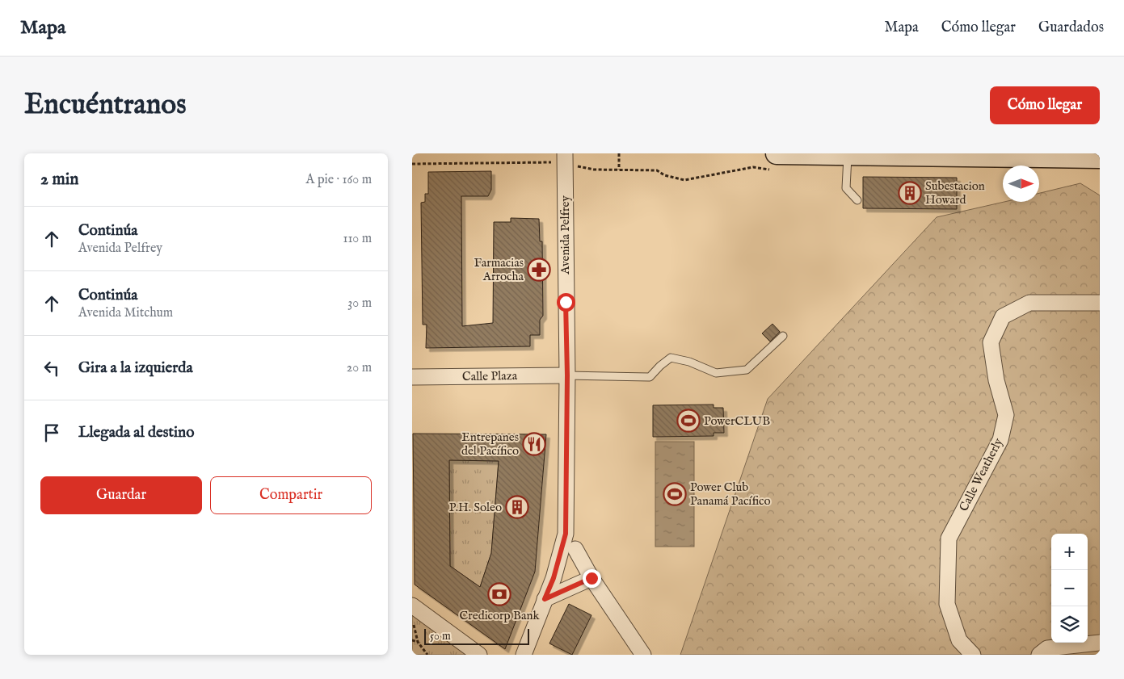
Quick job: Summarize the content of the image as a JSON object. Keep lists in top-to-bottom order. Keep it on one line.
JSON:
{"streets":{"street":["Avenida Pelfrey","Calle Plaza","Calle Weatherly"]},"crossings":[["Avenida Pelfrey","Calle Plaza"]],"places":{"building":["Subestacion Howard","P.H. Soleo"],"pharmacy":["Farmacias Arrocha"],"sports":["PowerCLUB","Power Club Panamá Pacífico"],"restaurant":["Entrepanes del Pacífico"],"bank":["Credicorp Bank"]},"scale_bar":"50 m","north":"right","page":{"header":"Mapa","nav":["Mapa","Cómo llegar","Guardados"],"buttons":["Cómo llegar",["Guardar","Compartir"]],"title":"Encuéntranos","heading":["2 min","A pie · 160 m"],"list":[["Continúa","Avenida Pelfrey","110 m"],["Continúa","Avenida Mitchum","30 m"],["Gira a la izquierda","20 m"],"Llegada al destino"],"map_buttons":["+","−"],"scale":"50 m"}}
